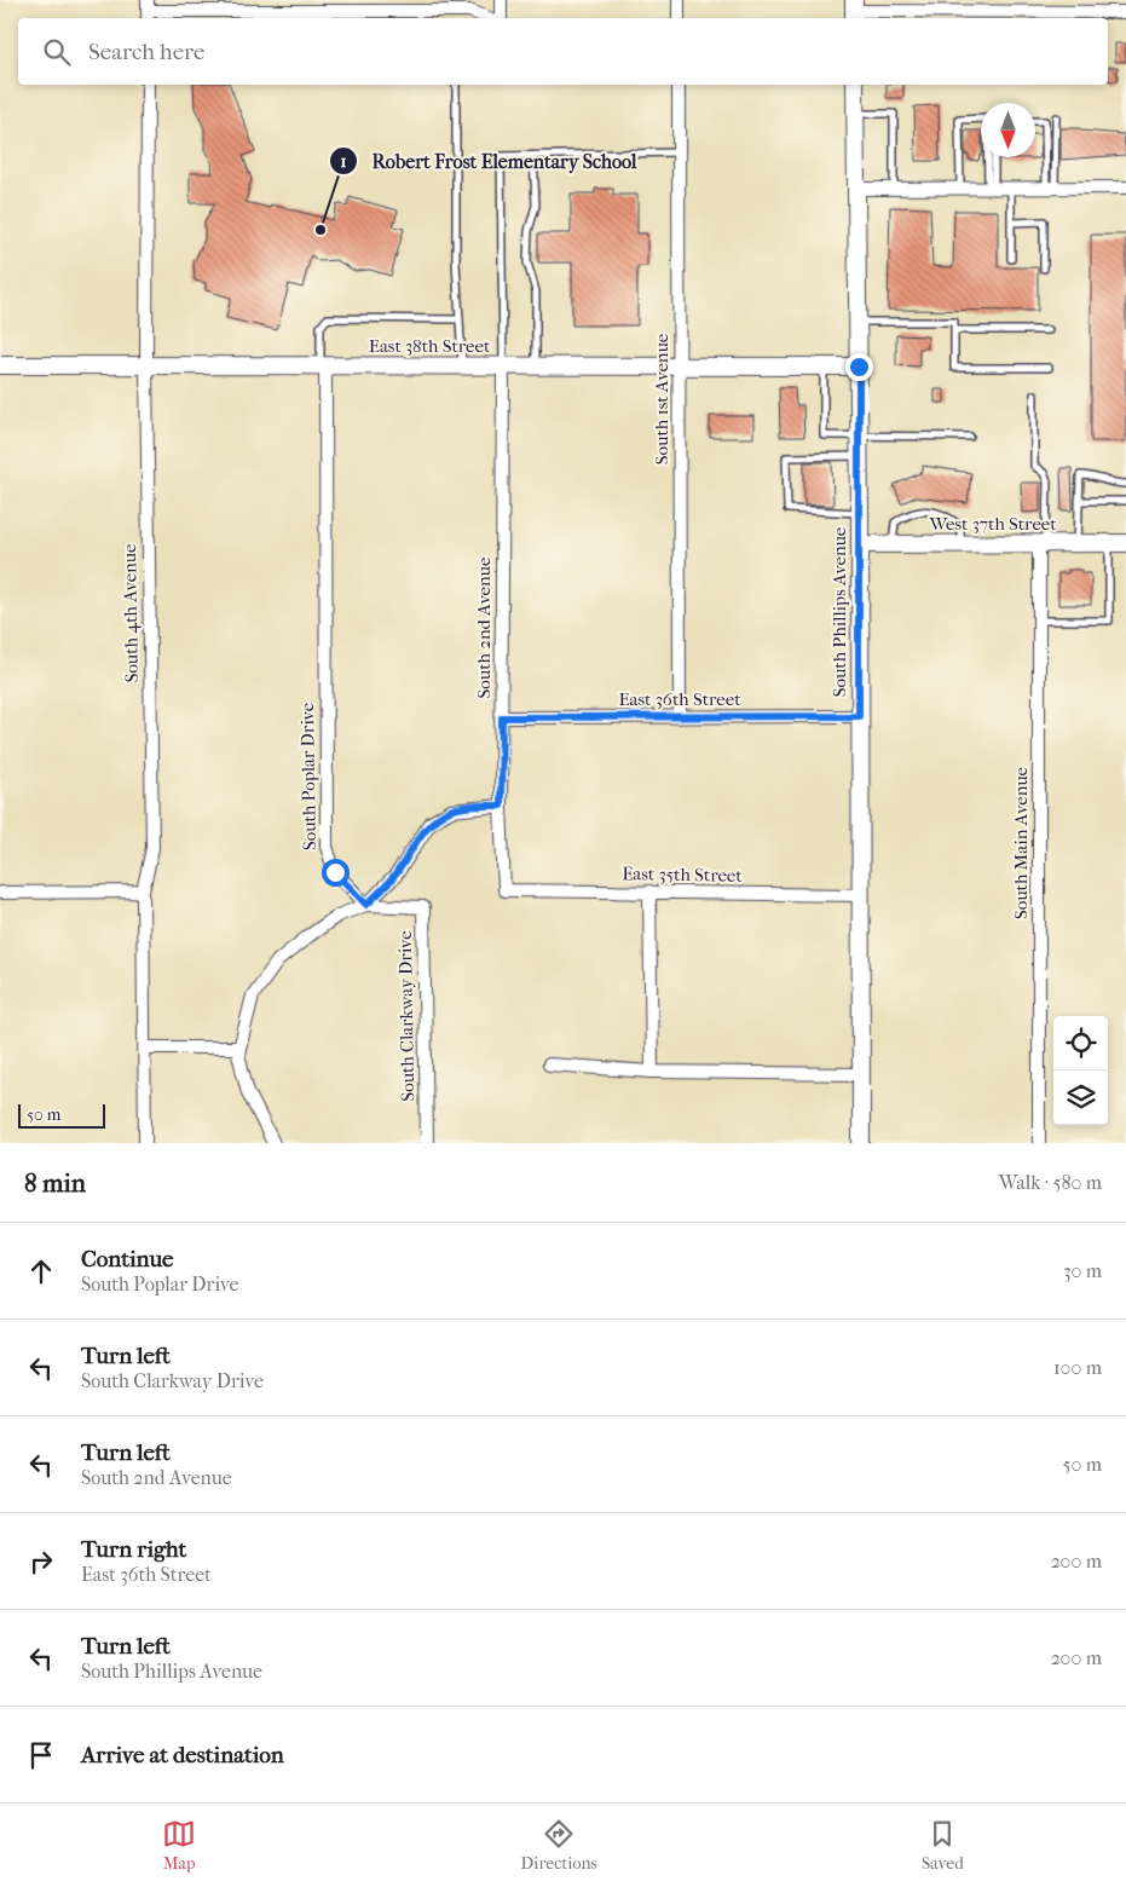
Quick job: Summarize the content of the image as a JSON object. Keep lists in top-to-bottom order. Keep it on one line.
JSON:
{"streets":{"street":["East 38th Street","South 1st Avenue","West 37th Street","South Phillips Avenue","South 4th Avenue","South 2nd Avenue","East 36th Street","South Poplar Drive","South Main Avenue","East 35th Street","South Clarkway Drive"]},"crossings":[["East 38th Street","South 1st Avenue"],["East 38th Street","South Phillips Avenue"],["East 38th Street","South 4th Avenue"],["East 38th Street","South 2nd Avenue"],["East 38th Street","South Poplar Drive"],["South 1st Avenue","East 36th Street"],["West 37th Street","South Phillips Avenue"],["West 37th Street","South Main Avenue"],["South Phillips Avenue","East 36th Street"],["South Phillips Avenue","East 35th Street"],["South 2nd Avenue","East 36th Street"],["South 2nd Avenue","East 35th Street"],["South Poplar Drive","South Clarkway Drive"]],"places":["Robert Frost Elementary School"],"scale_bar":"50 m","north":"bottom","page":{"search":"Search here","scale":"50 m","heading":["8 min","Walk · 580 m"],"list":[["Continue","South Poplar Drive","30 m"],["Turn left","South Clarkway Drive","100 m"],["Turn left","South 2nd Avenue","50 m"],["Turn right","East 36th Street","200 m"],["Turn left","South Phillips Avenue","200 m"],"Arrive at destination"],"nav":["Map","Directions","Saved"]}}
